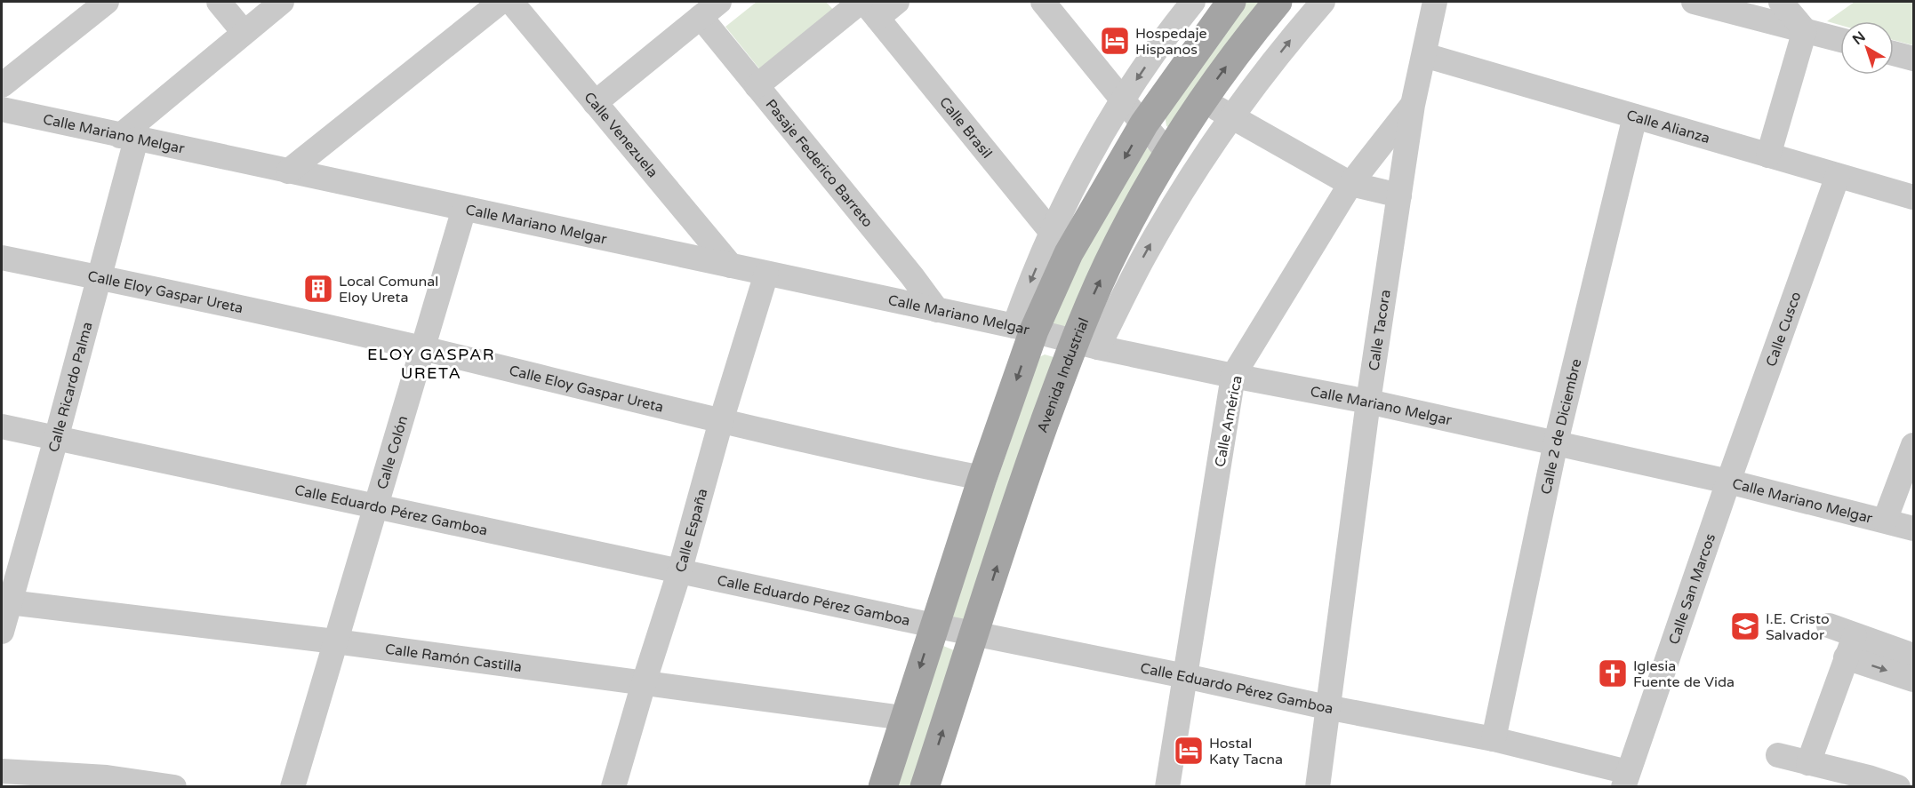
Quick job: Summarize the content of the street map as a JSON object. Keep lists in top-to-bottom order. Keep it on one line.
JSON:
{"streets":{"main road":["Avenida Industrial"],"street":["Calle Alianza","Calle Brasil","Calle Mariano Melgar","Calle Venezuela","Pasaje Federico Barreto","Calle Eloy Gaspar Ureta","Calle Cusco","Calle Tacora","Calle Ricardo Palma","Calle América","Calle 2 de Diciembre","Calle Colón","Calle Eduardo Pérez Gamboa","Calle España","Calle San Marcos","Calle Ramón Castilla"]},"crossings":[["Calle Alianza","Calle Cusco"],["Calle Alianza","Calle Tacora"],["Calle Alianza","Calle 2 de Diciembre"],["Calle Mariano Melgar","Calle Venezuela"],["Calle Mariano Melgar","Pasaje Federico Barreto"],["Calle Mariano Melgar","Calle Cusco"],["Calle Mariano Melgar","Calle Tacora"],["Calle Mariano Melgar","Avenida Industrial"],["Calle Mariano Melgar","Calle Ricardo Palma"],["Calle Mariano Melgar","Calle América"],["Calle Mariano Melgar","Calle 2 de Diciembre"],["Calle Mariano Melgar","Calle Colón"],["Calle Mariano Melgar","Calle España"],["Calle Mariano Melgar","Calle San Marcos"],["Calle Eloy Gaspar Ureta","Calle Ricardo Palma"],["Calle Eloy Gaspar Ureta","Calle Colón"],["Calle Eloy Gaspar Ureta","Calle España"],["Calle Cusco","Calle San Marcos"],["Calle Tacora","Calle América"],["Calle Tacora","Calle Eduardo Pérez Gamboa"],["Avenida Industrial","Calle Eduardo Pérez Gamboa"],["Calle Ricardo Palma","Calle Eduardo Pérez Gamboa"],["Calle Ricardo Palma","Calle Ramón Castilla"],["Calle América","Calle Eduardo Pérez Gamboa"],["Calle 2 de Diciembre","Calle Eduardo Pérez Gamboa"],["Calle Colón","Calle Eduardo Pérez Gamboa"],["Calle Colón","Calle Ramón Castilla"],["Calle Eduardo Pérez Gamboa","Calle España"],["Calle Eduardo Pérez Gamboa","Calle San Marcos"],["Calle España","Calle Ramón Castilla"]],"districts":["ELOY GASPAR URETA"],"places":{"hotel":["Hospedaje Hispanos","Hostal Katy Tacna"],"building":["Local Comunal Eloy Ureta"],"school or university":["I.E. Cristo Salvador"],"church":["Iglesia Fuente de Vida"]},"north":"top left"}
